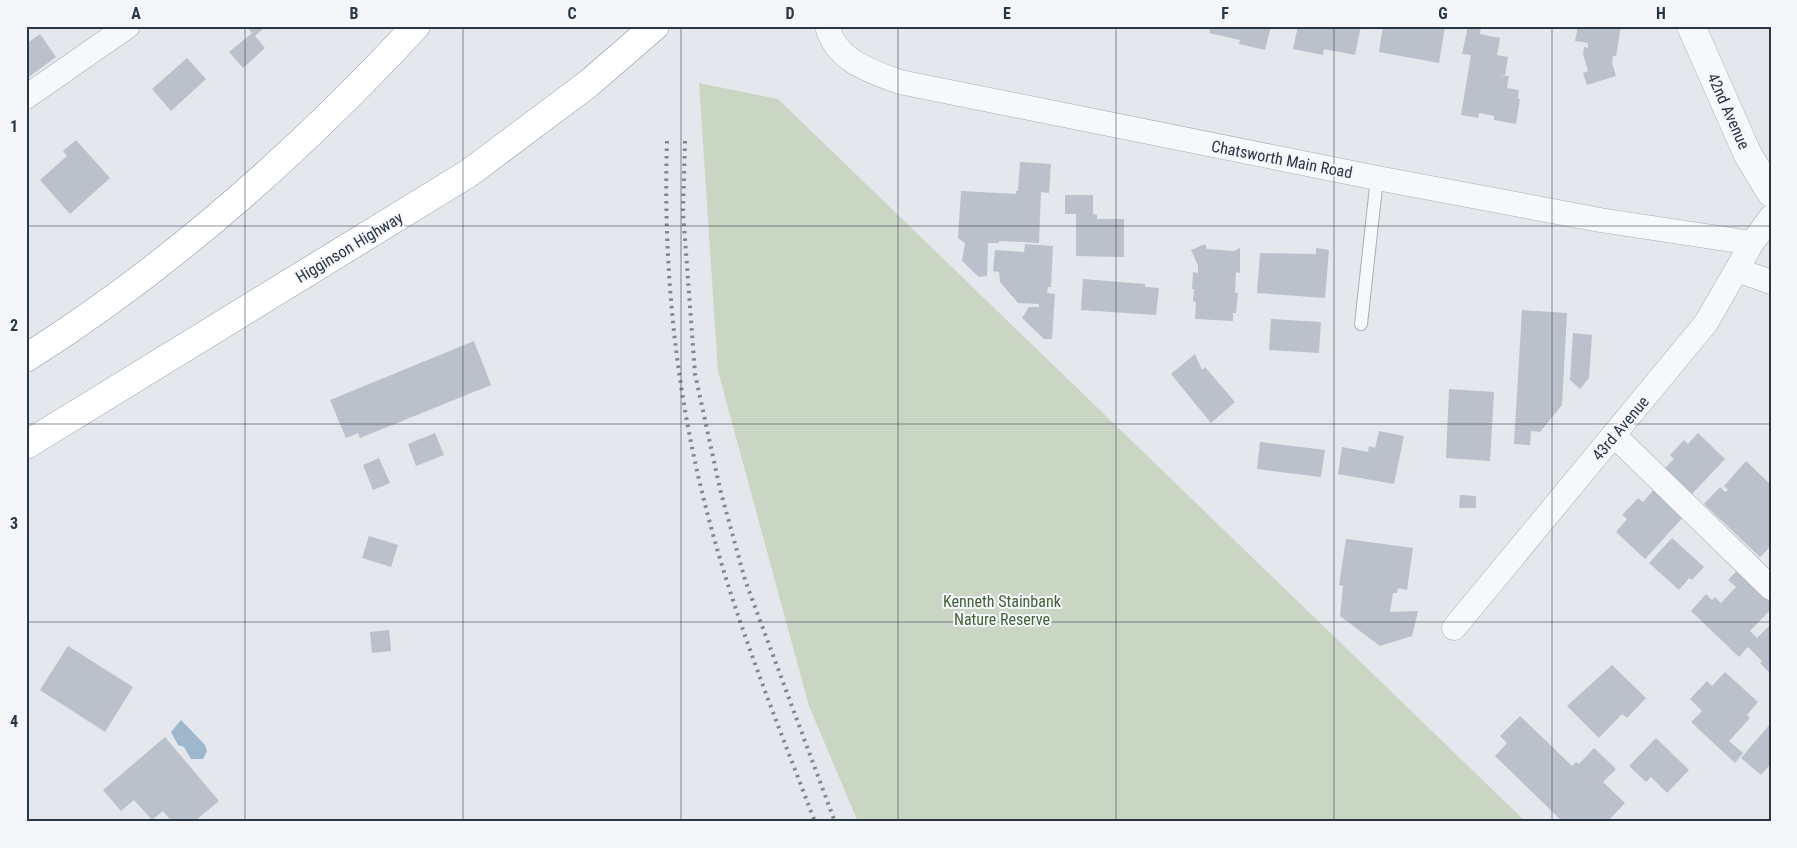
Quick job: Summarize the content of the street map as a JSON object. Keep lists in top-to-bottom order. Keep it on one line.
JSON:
{"streets":{"highway":["Higginson Highway"],"street":["42nd Avenue","Chatsworth Main Road","43rd Avenue"]},"crossings":[["Chatsworth Main Road","43rd Avenue"]],"parks":["Kenneth Stainbank Nature Reserve"],"grid":{"columns":["A","B","C","D","E","F","G","H"],"rows":["1","2","3","4"]}}
